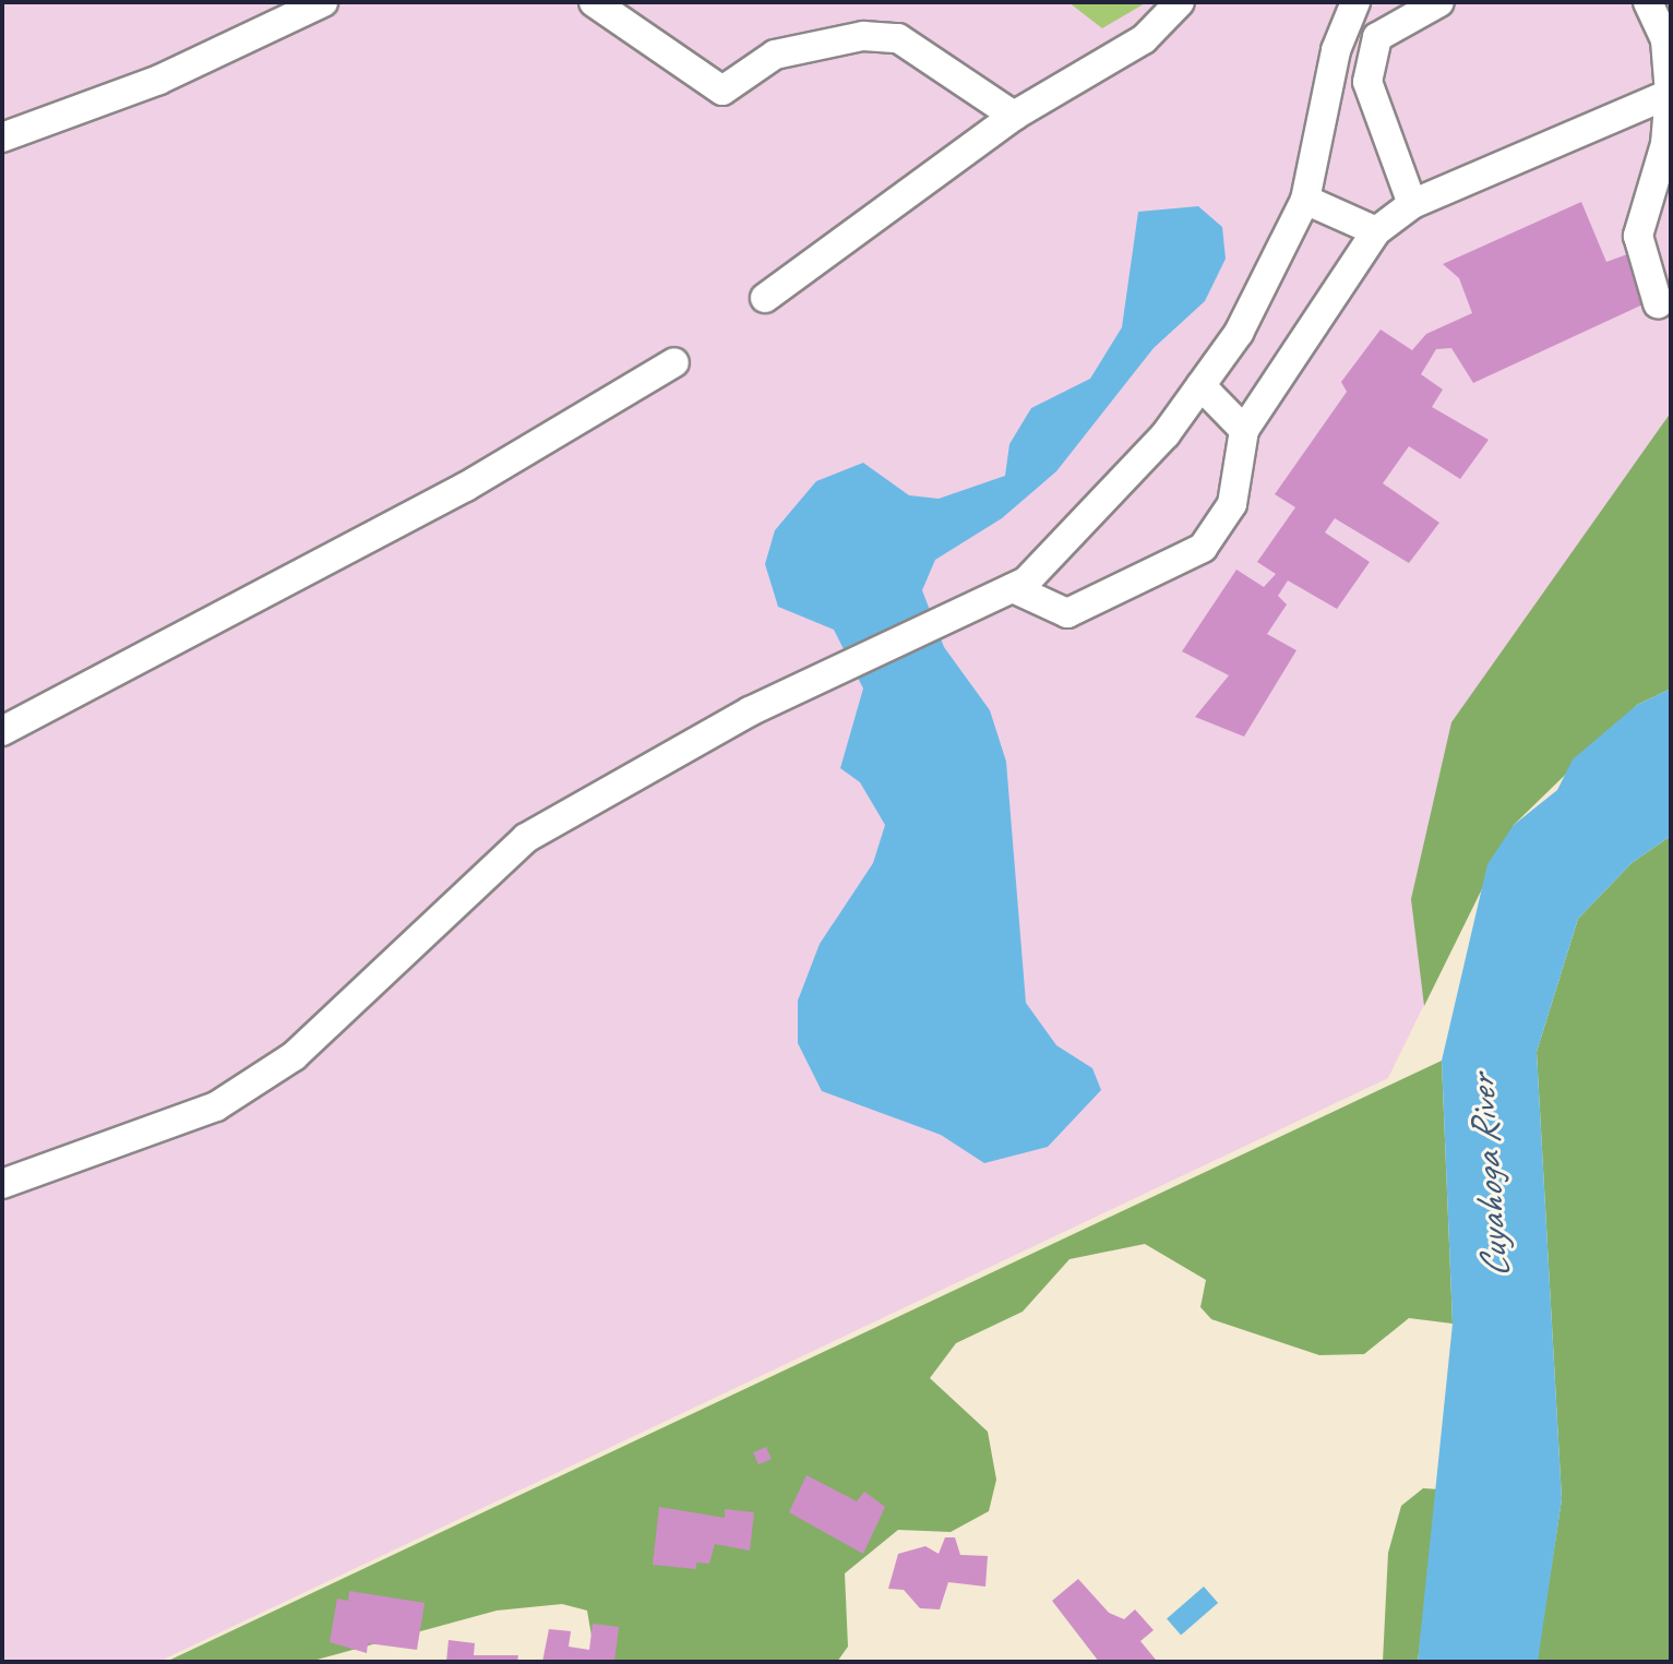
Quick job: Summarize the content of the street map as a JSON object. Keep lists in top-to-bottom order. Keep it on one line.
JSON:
{"water":["Cuyahoga River"]}
